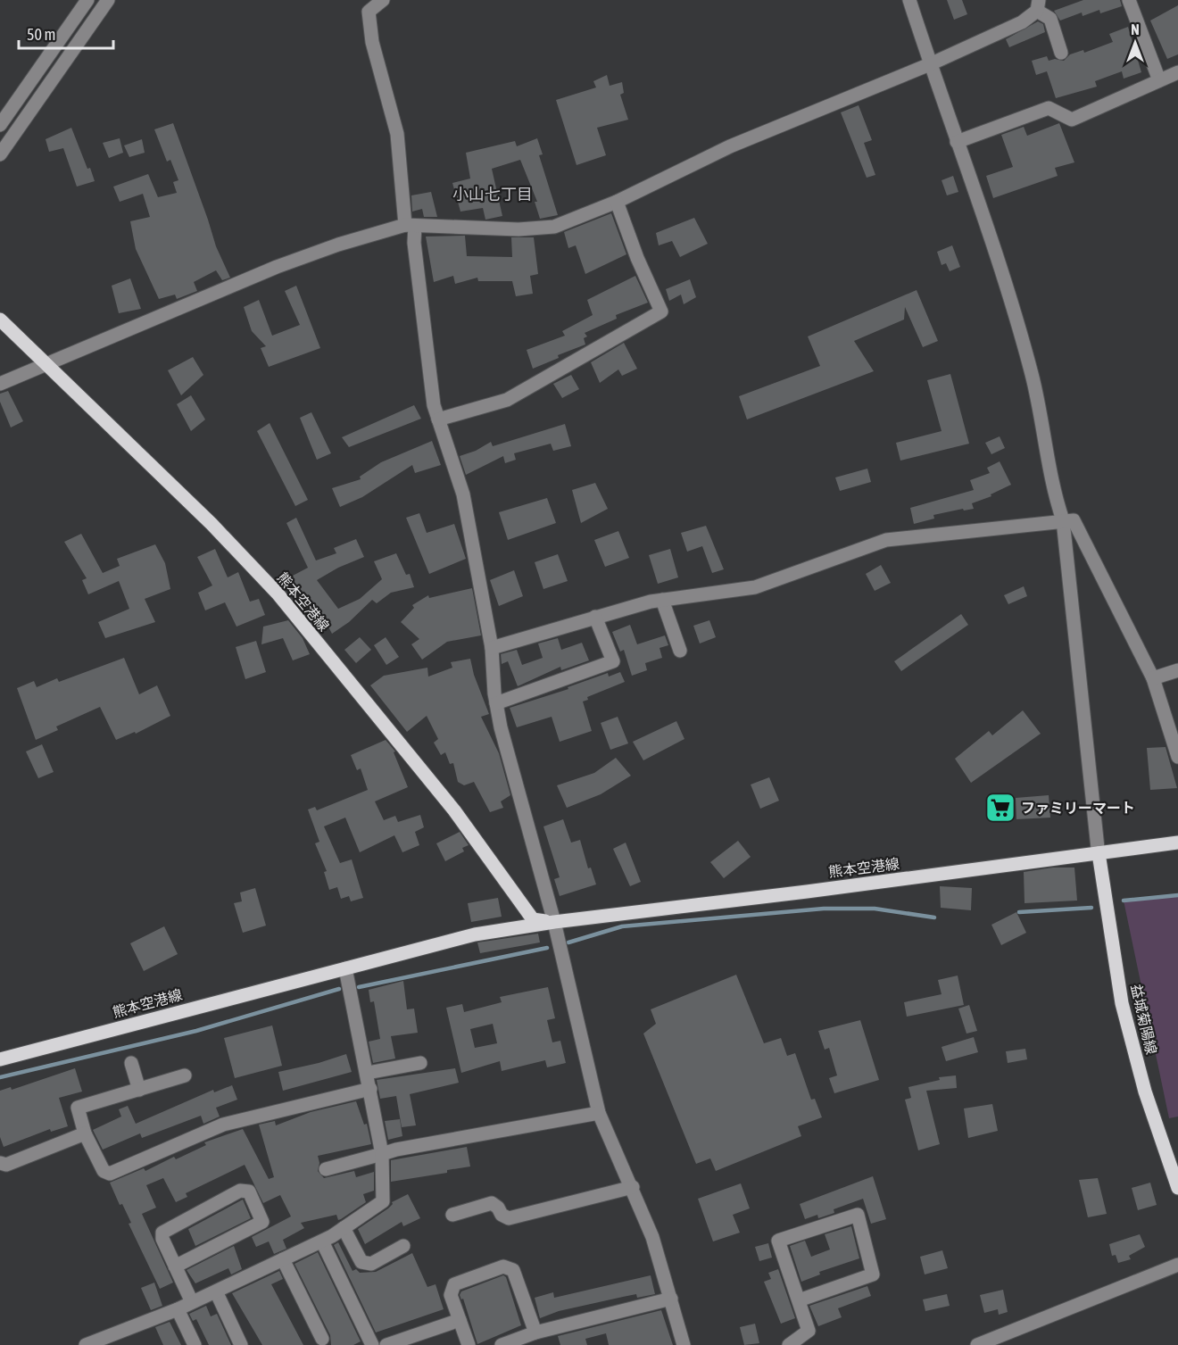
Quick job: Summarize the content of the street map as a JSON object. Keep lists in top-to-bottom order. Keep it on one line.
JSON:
{"streets":{"main road":["熊本空港線","益城菊陽線"]},"crossings":[["熊本空港線","益城菊陽線"]],"districts":["小山七丁目"],"places":{"supermarket":["ファミリーマート"]},"scale_bar":"50 m","north":"top"}
